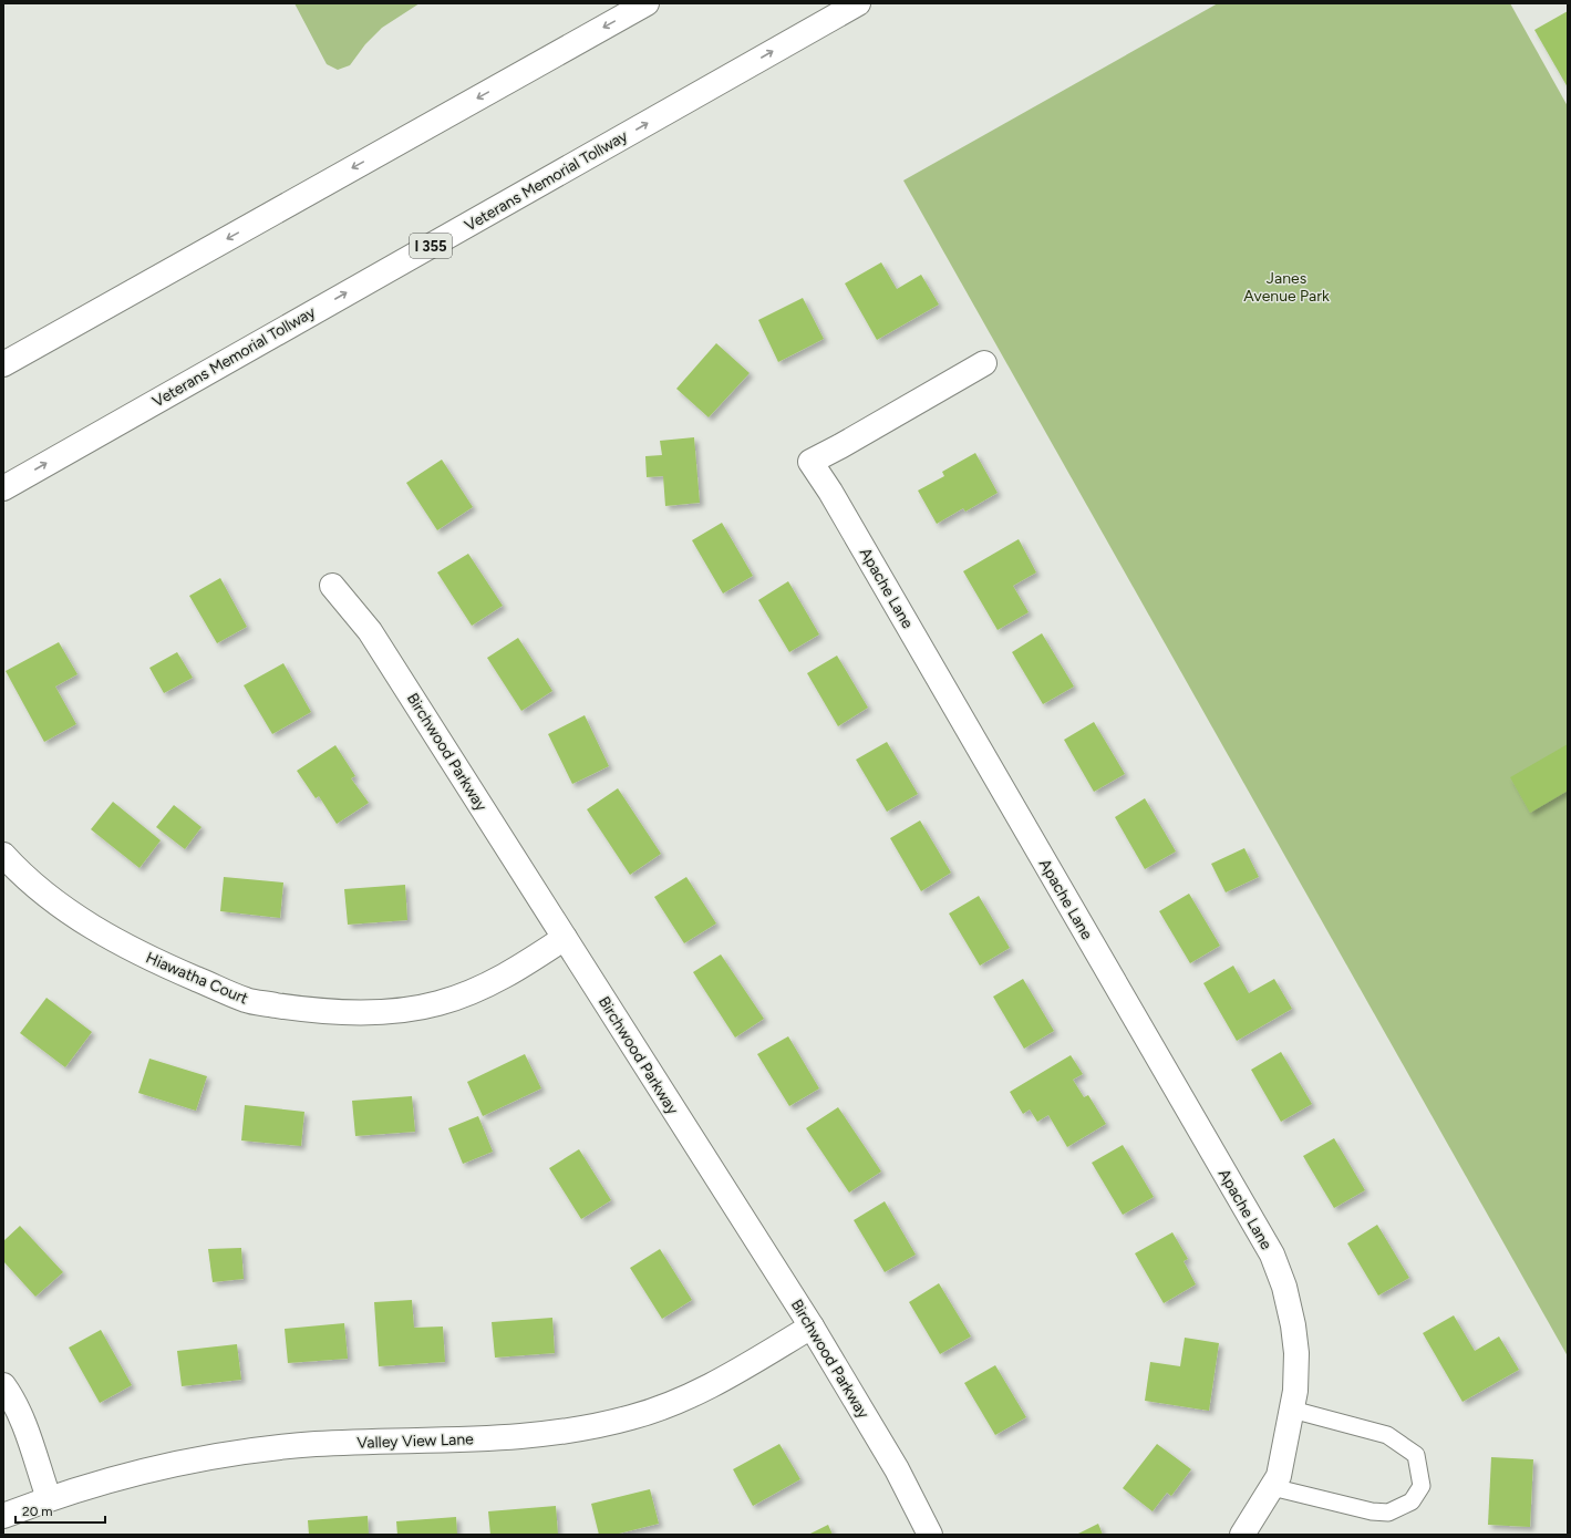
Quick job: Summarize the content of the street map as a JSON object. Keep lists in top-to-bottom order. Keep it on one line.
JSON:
{"streets":{"main road":["Veterans Memorial Tollway","I 355","Apache Lane","Birchwood Parkway","Hiawatha Court","Valley View Lane"]},"crossings":[["Birchwood Parkway","Hiawatha Court"],["Birchwood Parkway","Valley View Lane"]],"parks":["Janes Avenue Park"],"scale_bar":"20 m"}
